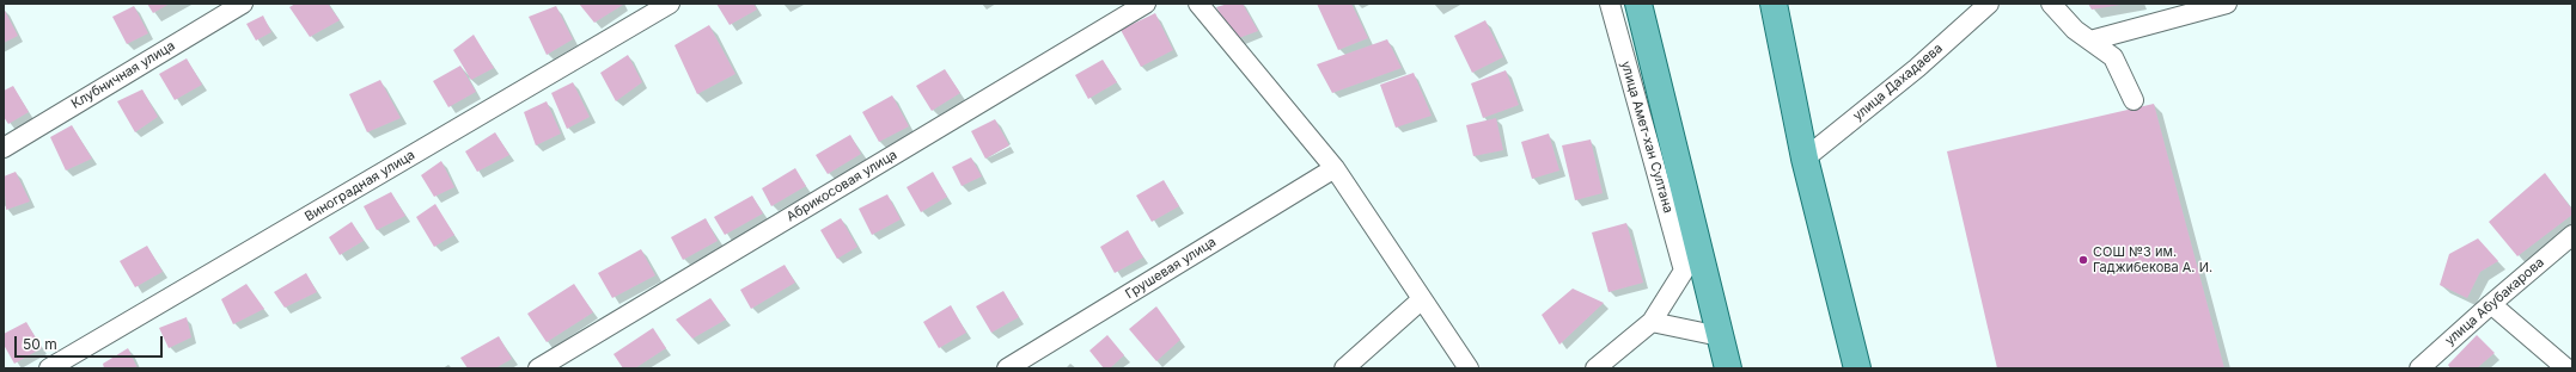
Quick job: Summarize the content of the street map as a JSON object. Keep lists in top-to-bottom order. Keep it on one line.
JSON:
{"streets":{"street":["Клубничная улица","улица Дахадаева","улица Амет-хан Султана","Виноградная улица","Абрикосовая улица","Грушевая улица","улица Абубакарова"]},"places":["СОШ №3 им. Гаджибекова А. И."],"scale_bar":"50 m"}
